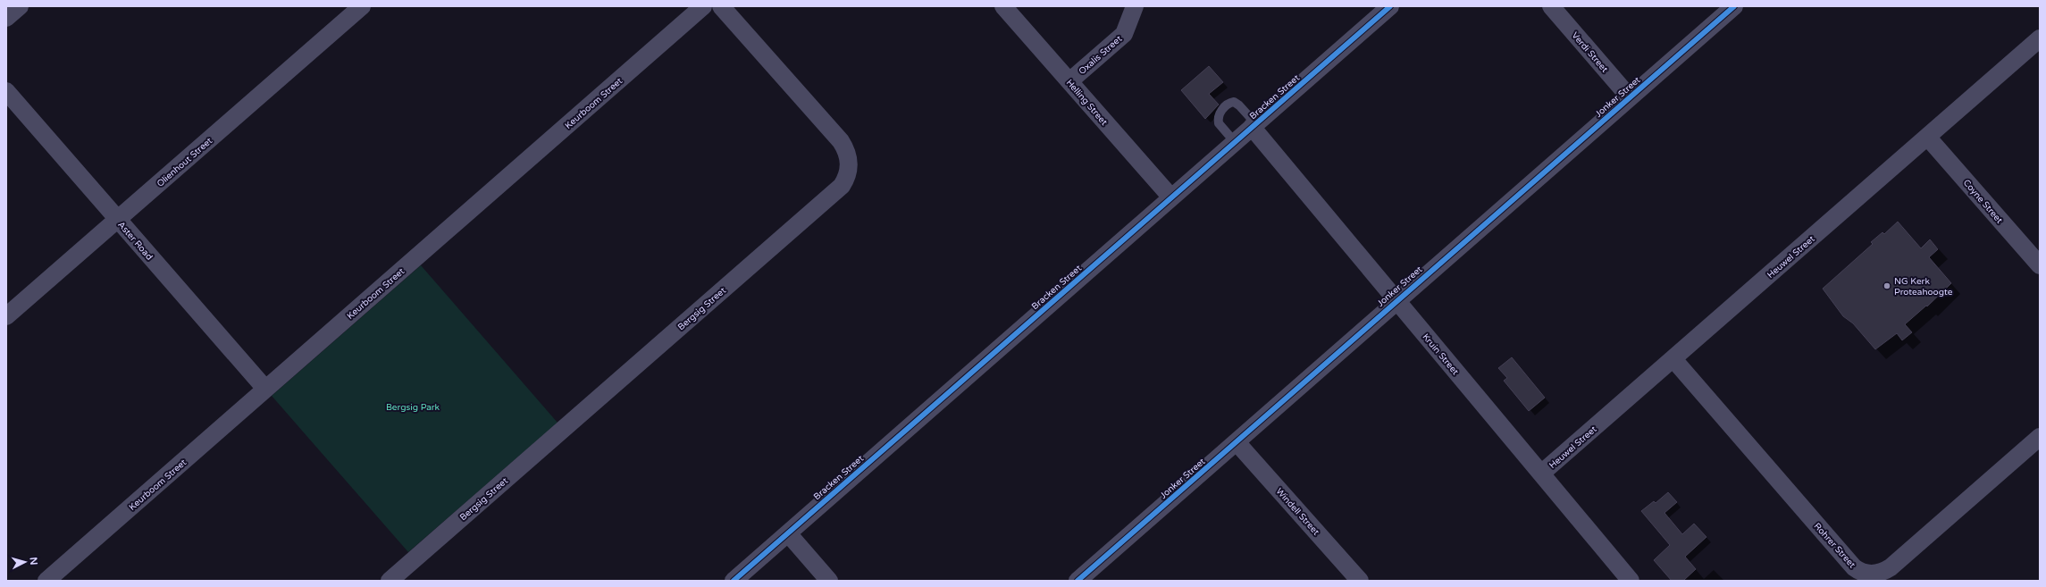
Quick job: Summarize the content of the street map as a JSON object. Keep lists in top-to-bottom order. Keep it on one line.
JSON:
{"streets":{"street":["Verdi Street","Oxalis Street","Bracken Street","Jonker Street","Helling Street","Keurboom Street","Olienhout Street","Coyne Street","Aster Road","Heuwel Street","Bergsig Street","Kruin Street","Windell Street","Rohrer Street"]},"crossings":[["Verdi Street","Jonker Street"],["Oxalis Street","Helling Street"],["Bracken Street","Helling Street"],["Bracken Street","Kruin Street"],["Jonker Street","Kruin Street"],["Jonker Street","Windell Street"],["Keurboom Street","Aster Road"],["Olienhout Street","Aster Road"],["Coyne Street","Heuwel Street"],["Heuwel Street","Kruin Street"],["Heuwel Street","Rohrer Street"]],"parks":["Bergsig Park"],"places":["NG Kerk Proteahoogte"],"north":"right"}
